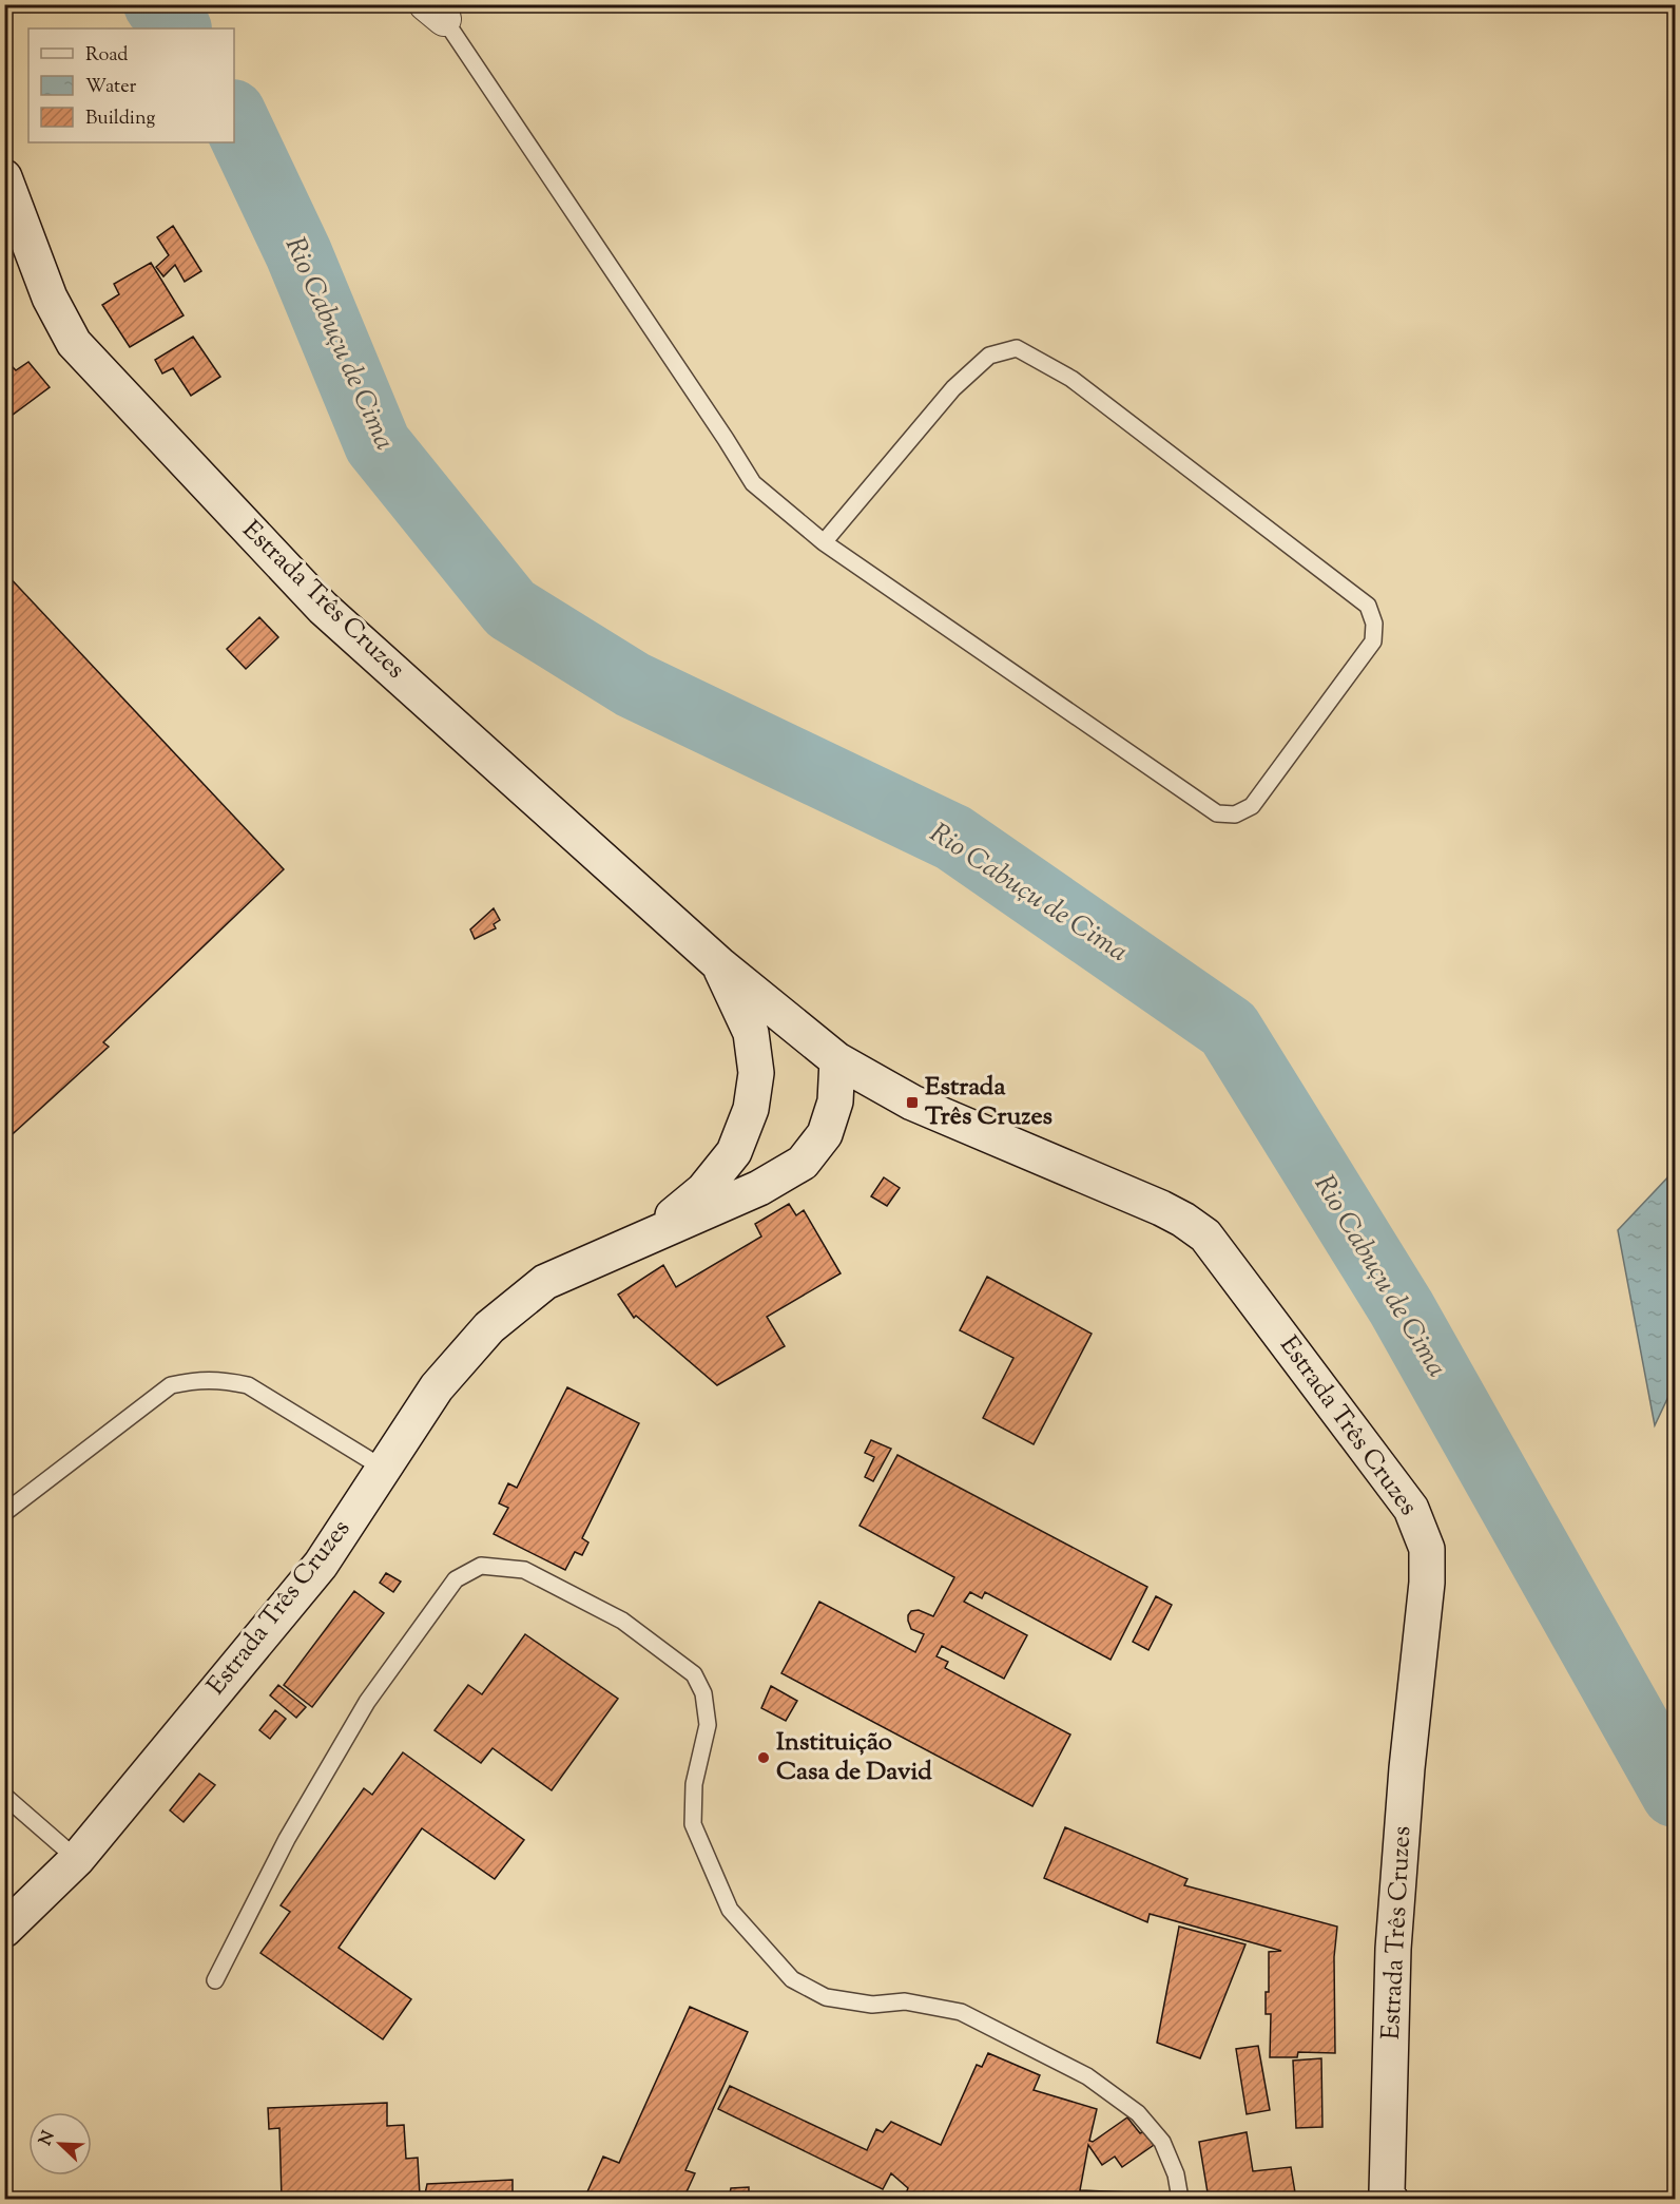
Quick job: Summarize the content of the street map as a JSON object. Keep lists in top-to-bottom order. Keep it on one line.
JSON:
{"streets":{"main road":["Estrada Três Cruzes"]},"water":["Rio Cabuçu de Cima"],"places":{"transit":["Estrada Três Cruzes"],"other":["Instituição Casa de David"]},"legend":["Road","Water","Building"],"north":"top left"}
